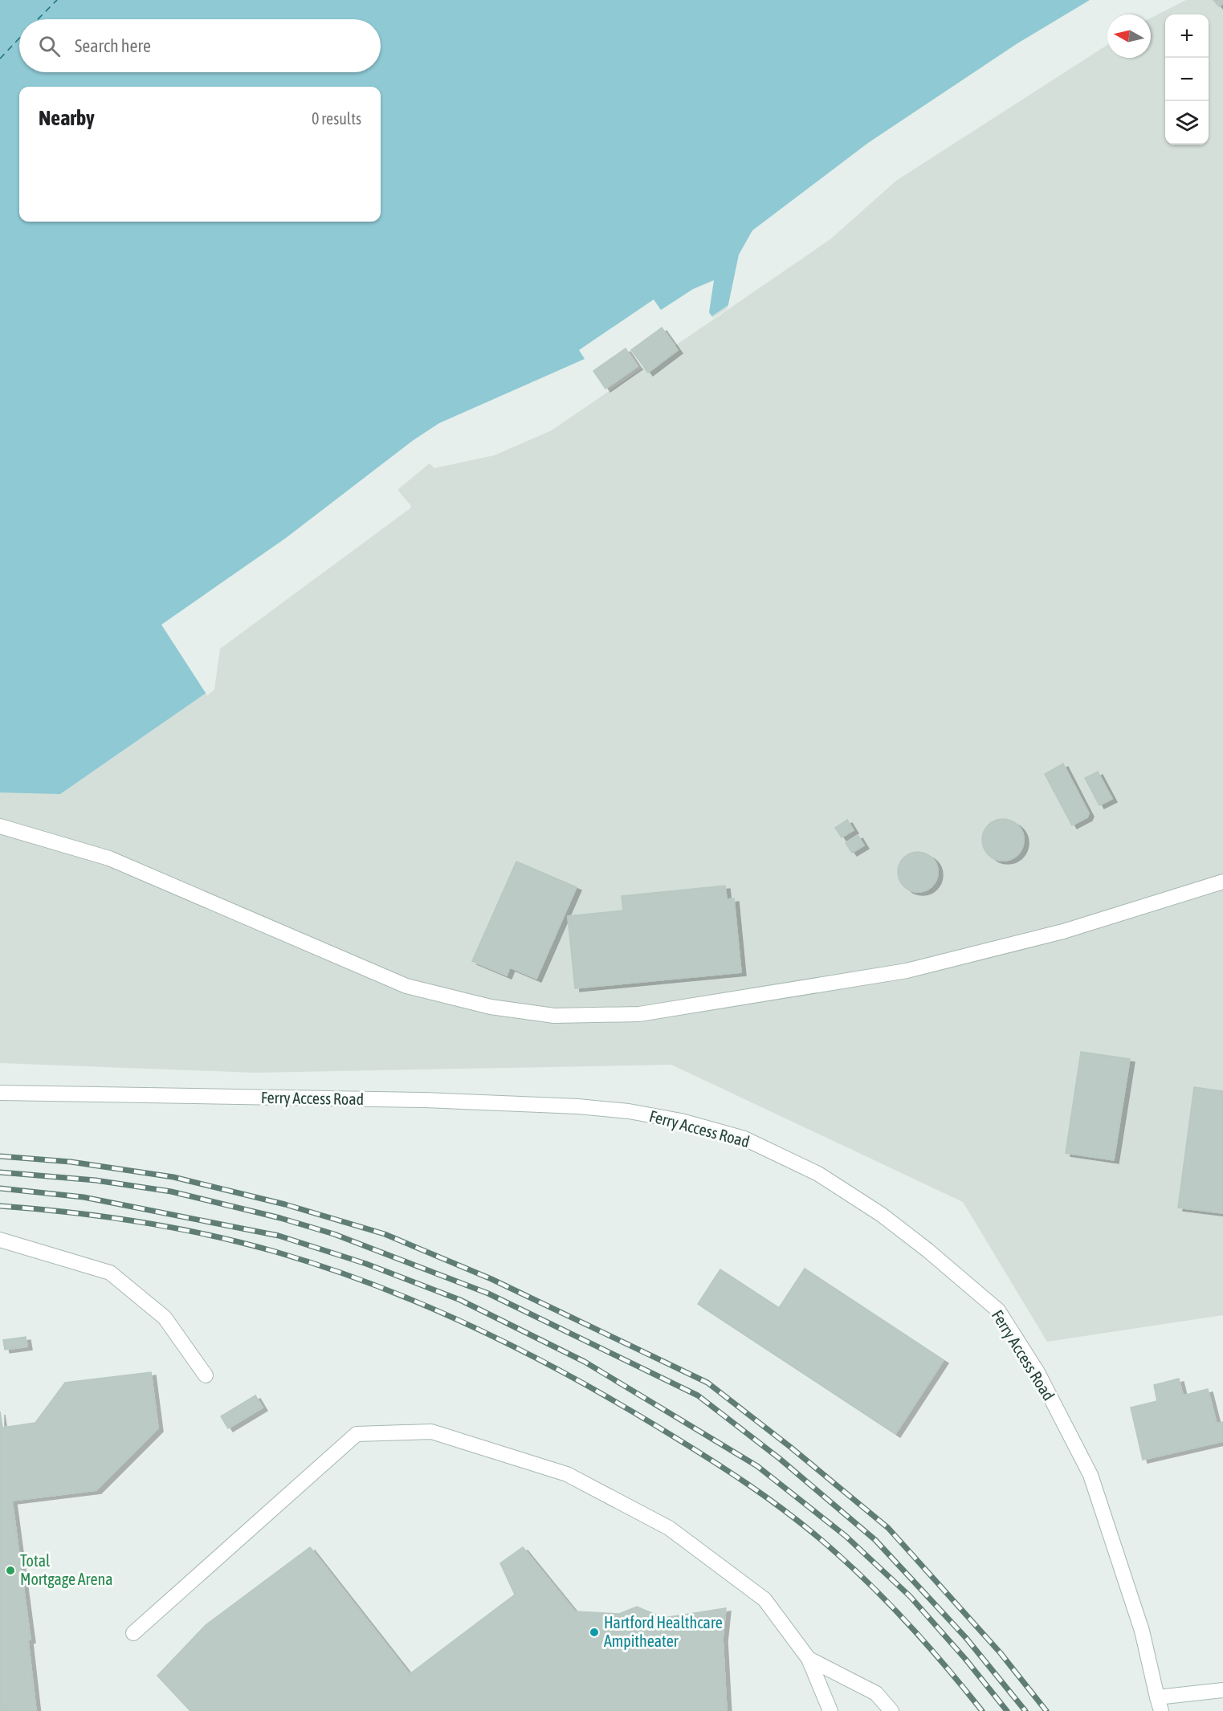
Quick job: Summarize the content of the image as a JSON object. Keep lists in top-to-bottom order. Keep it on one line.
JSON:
{"streets":{"street":["Ferry Access Road"]},"places":["Total Mortgage Arena","Hartford Healthcare Ampitheater"],"north":"left","page":{"map_buttons":["+","−"],"search":"Search here","heading":["Nearby","0 results"]}}
